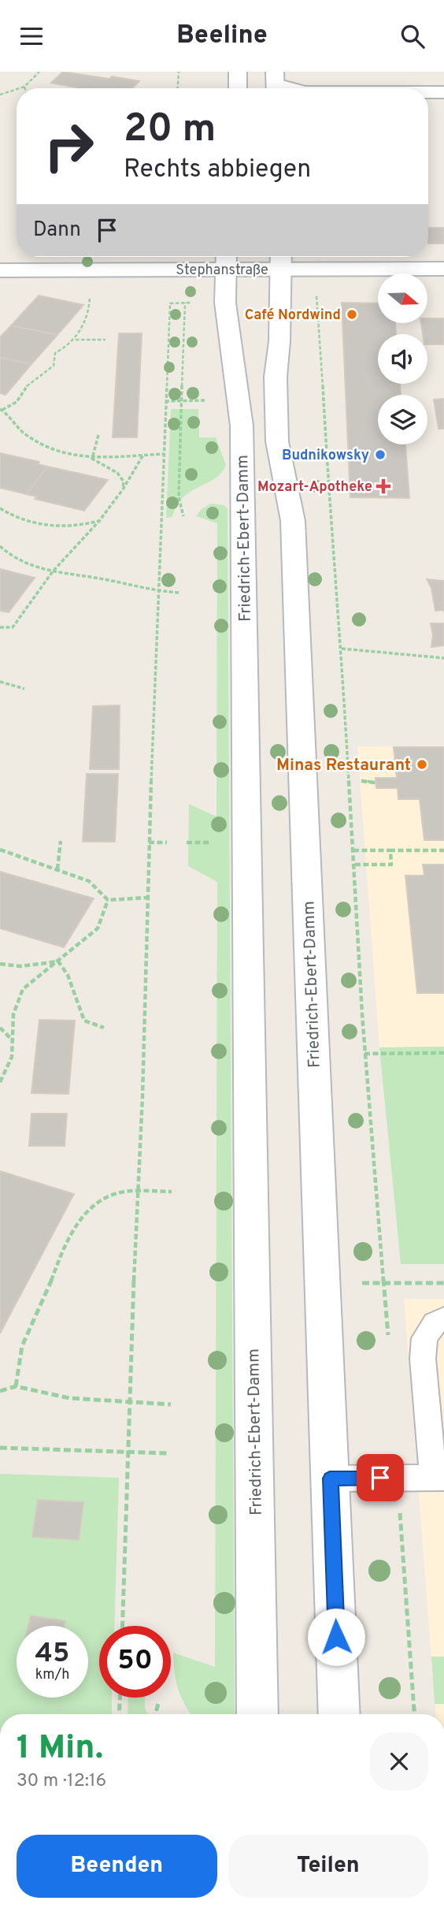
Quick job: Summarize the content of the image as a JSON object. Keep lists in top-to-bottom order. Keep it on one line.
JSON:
{"streets":{"main road":["Stephanstraße","Friedrich-Ebert-Damm"]},"crossings":[["Stephanstraße","Friedrich-Ebert-Damm"]],"places":{"other":["Café Nordwind","Budnikowsky","Minas Restaurant"],"health":["Mozart-Apotheke"]},"north":"right","page":{"header":"Beeline","turn":["20 m","Rechts abbiegen"],"then":"Dann","speed":"45 km/h","limit":"50","heading":["1 Min.","30 m · 12:16"],"buttons":["Beenden","Teilen"]}}
